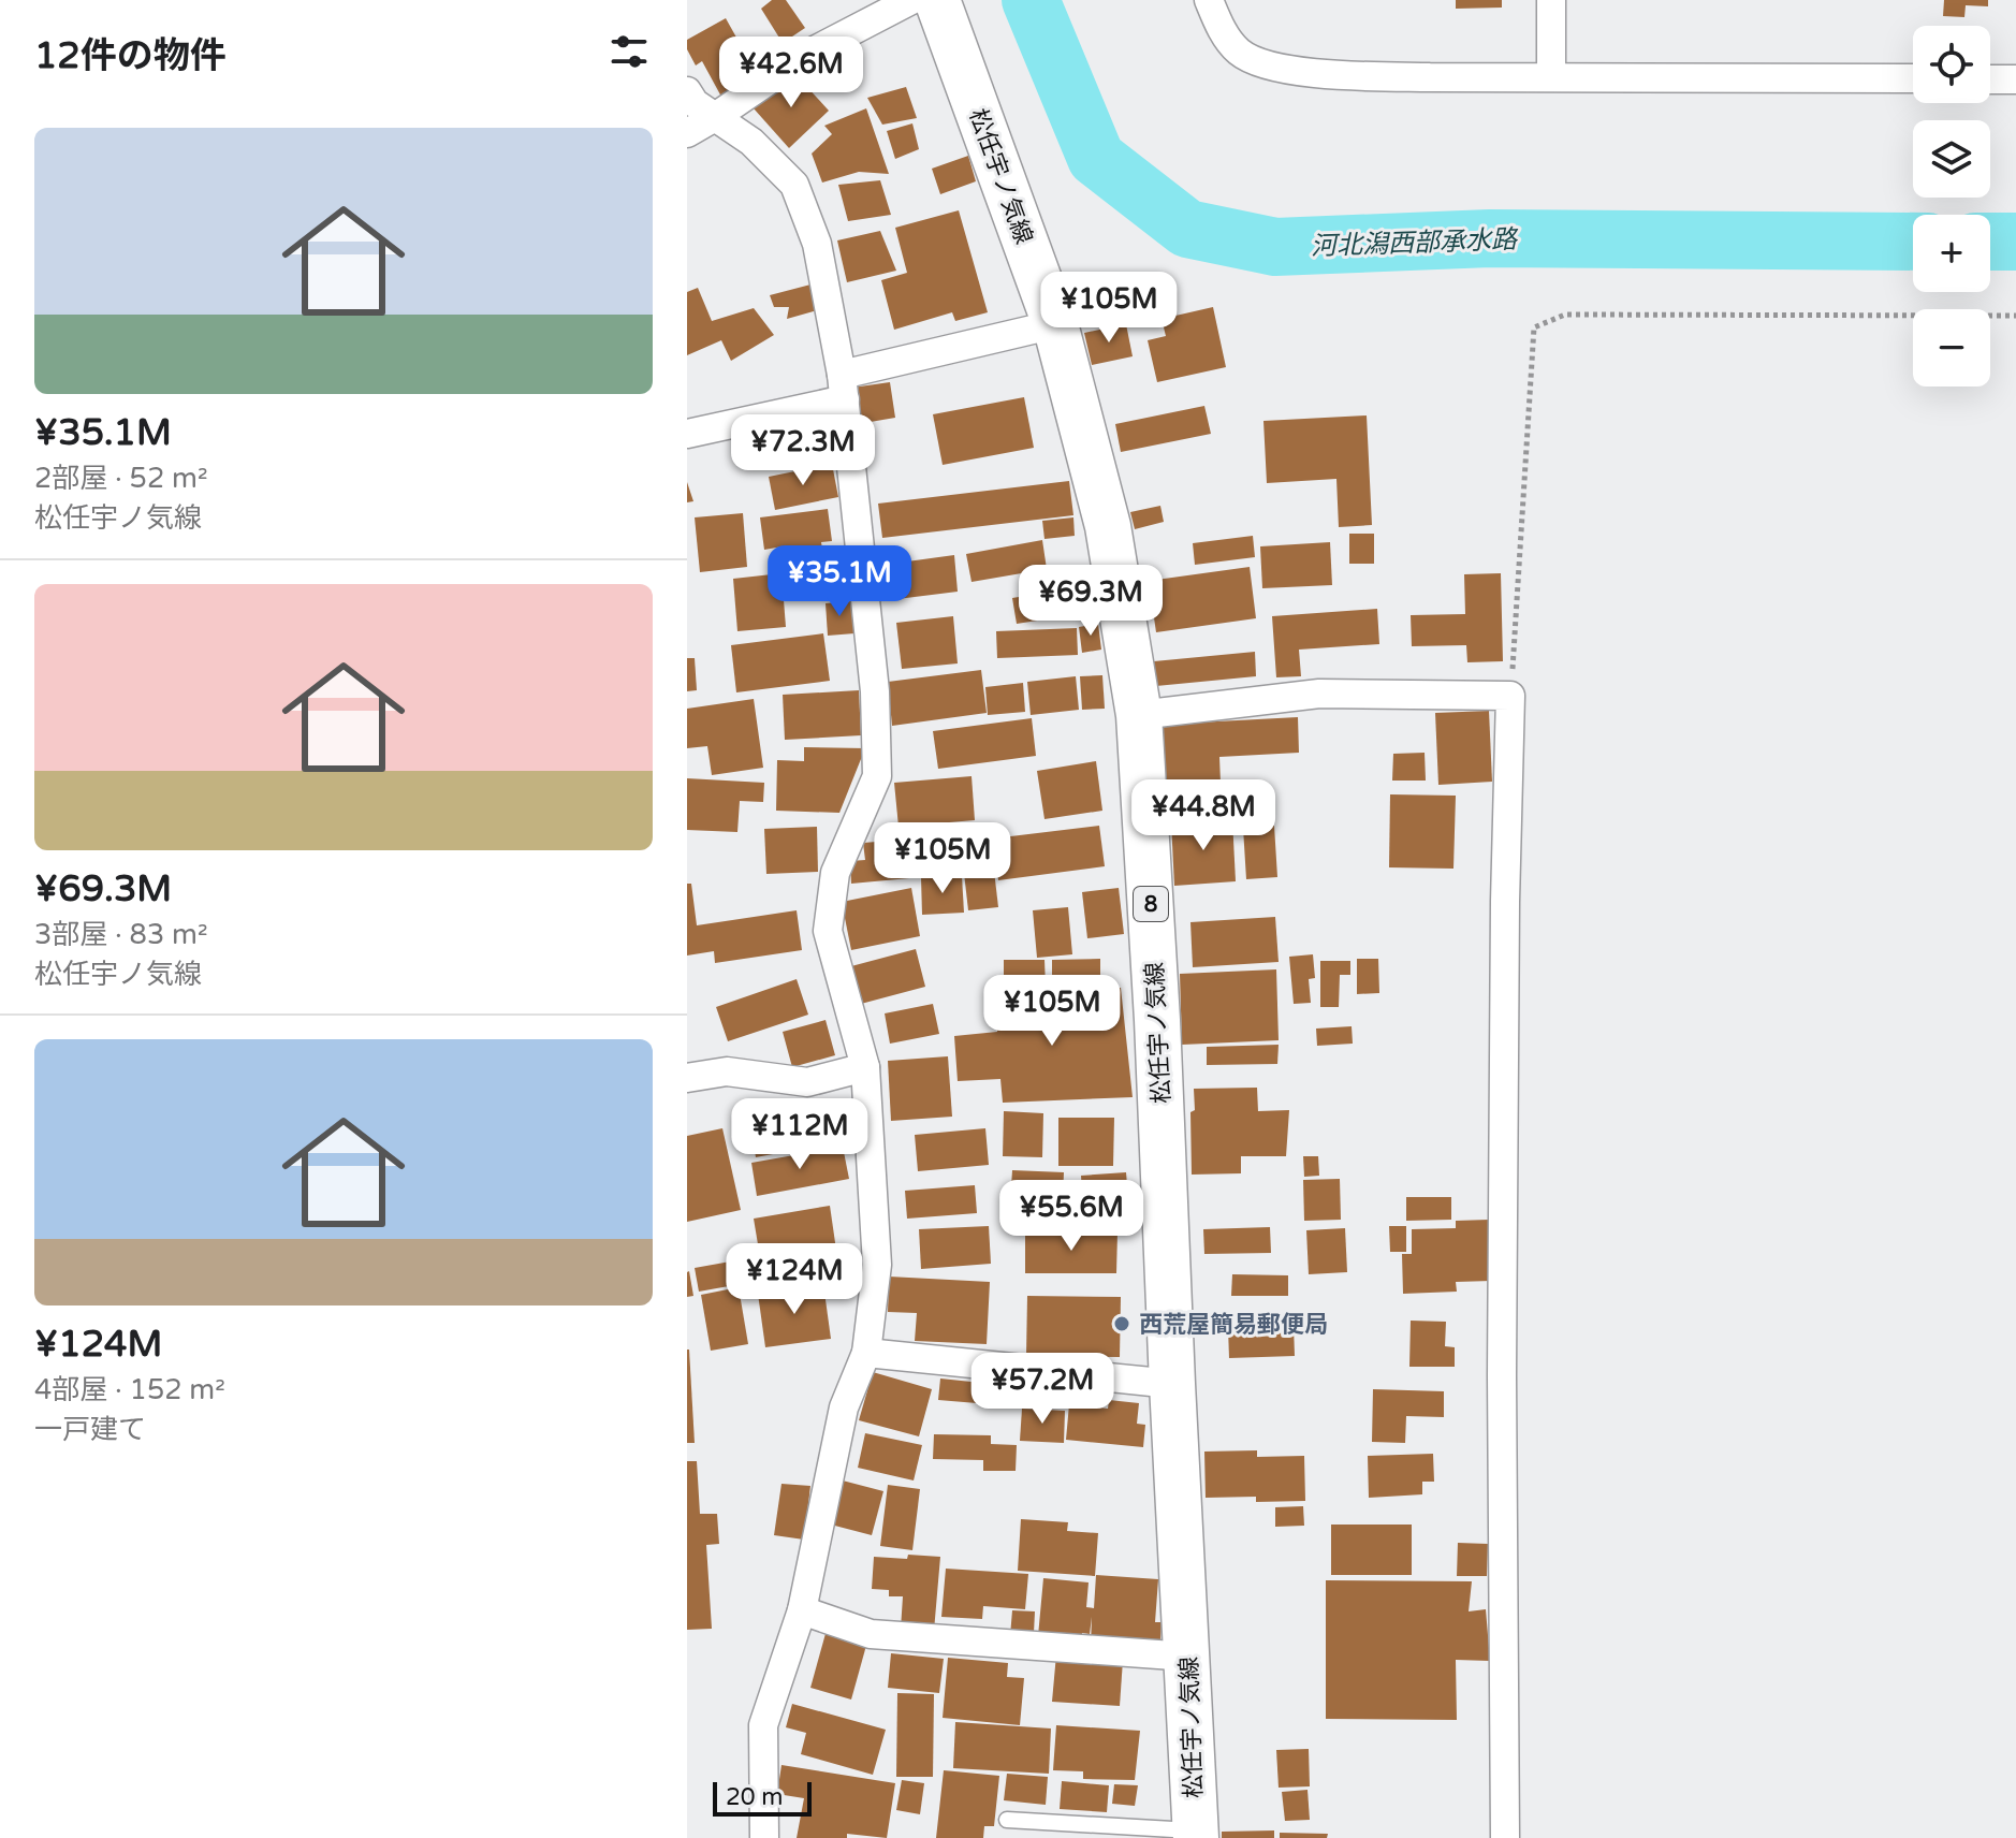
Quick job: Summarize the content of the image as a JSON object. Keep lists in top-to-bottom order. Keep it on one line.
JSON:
{"streets":{"main road":["松任宇ノ気線","8"]},"water":["河北潟西部承水路"],"places":["西荒屋簡易郵便局"],"scale_bar":"20 m","page":{"heading":"12件の物件","map_buttons":["+","−"],"price":["¥42.6M","¥105M","¥72.3M","¥35.1M","¥69.3M","¥44.8M","¥105M","¥105M","¥112M","¥55.6M","¥124M","¥57.2M"],"list":[{"name":"¥35.1M","note":"2部屋 · 52 m² · 松任宇ノ気線"},{"name":"¥69.3M","note":"3部屋 · 83 m² · 松任宇ノ気線"},{"name":"¥124M","note":"4部屋 · 152 m² · 一戸建て"}],"scale":"20 m"}}
